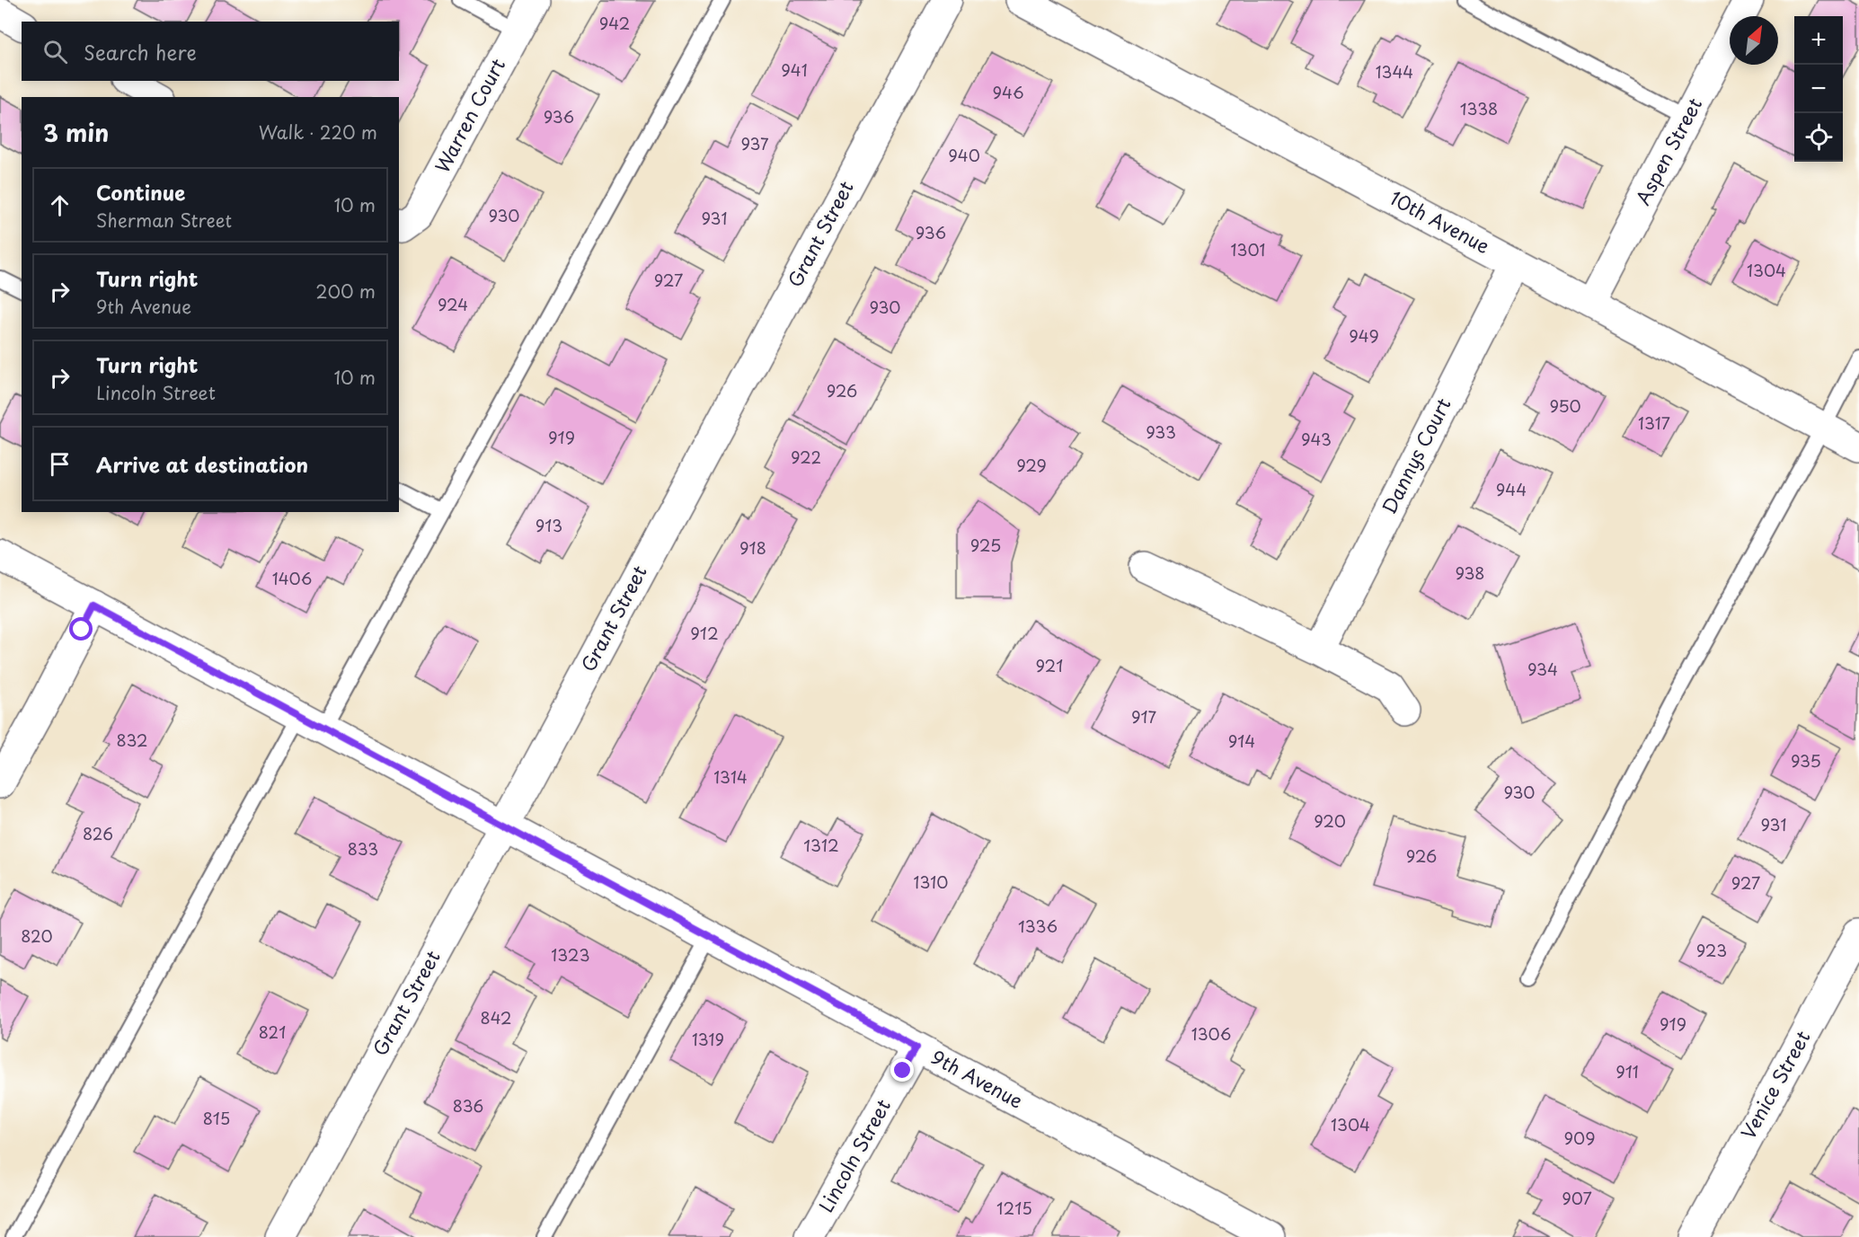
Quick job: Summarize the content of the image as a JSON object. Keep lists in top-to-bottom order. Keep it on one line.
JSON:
{"streets":{"street":["Warren Court","Aspen Street","10th Avenue","Grant Street","Dannys Court","9th Avenue","Venice Street","Lincoln Street"]},"crossings":[["Aspen Street","10th Avenue"],["10th Avenue","Dannys Court"],["Grant Street","9th Avenue"],["9th Avenue","Lincoln Street"]],"house_numbers":["942","941","1344","946","1338","936","937","940","930","931","936","1301","1304","927","924","930","949","926","950","1317","933","919","943","922","929","944","913","925","918","938","1406","912","921","934","917","832","914","935","1314","930","920","931","826","1312","833","926","1310","927","1336","820","923","1323","842","919","821","1306","1319","911","836","815","1304","909","907","1215"],"north":"top right","page":{"map_buttons":["+","−"],"search":"Search here","heading":["3 min","Walk · 220 m"],"list":[["Continue","Sherman Street","10 m"],["Turn right","9th Avenue","200 m"],["Turn right","Lincoln Street","10 m"],"Arrive at destination"]}}
